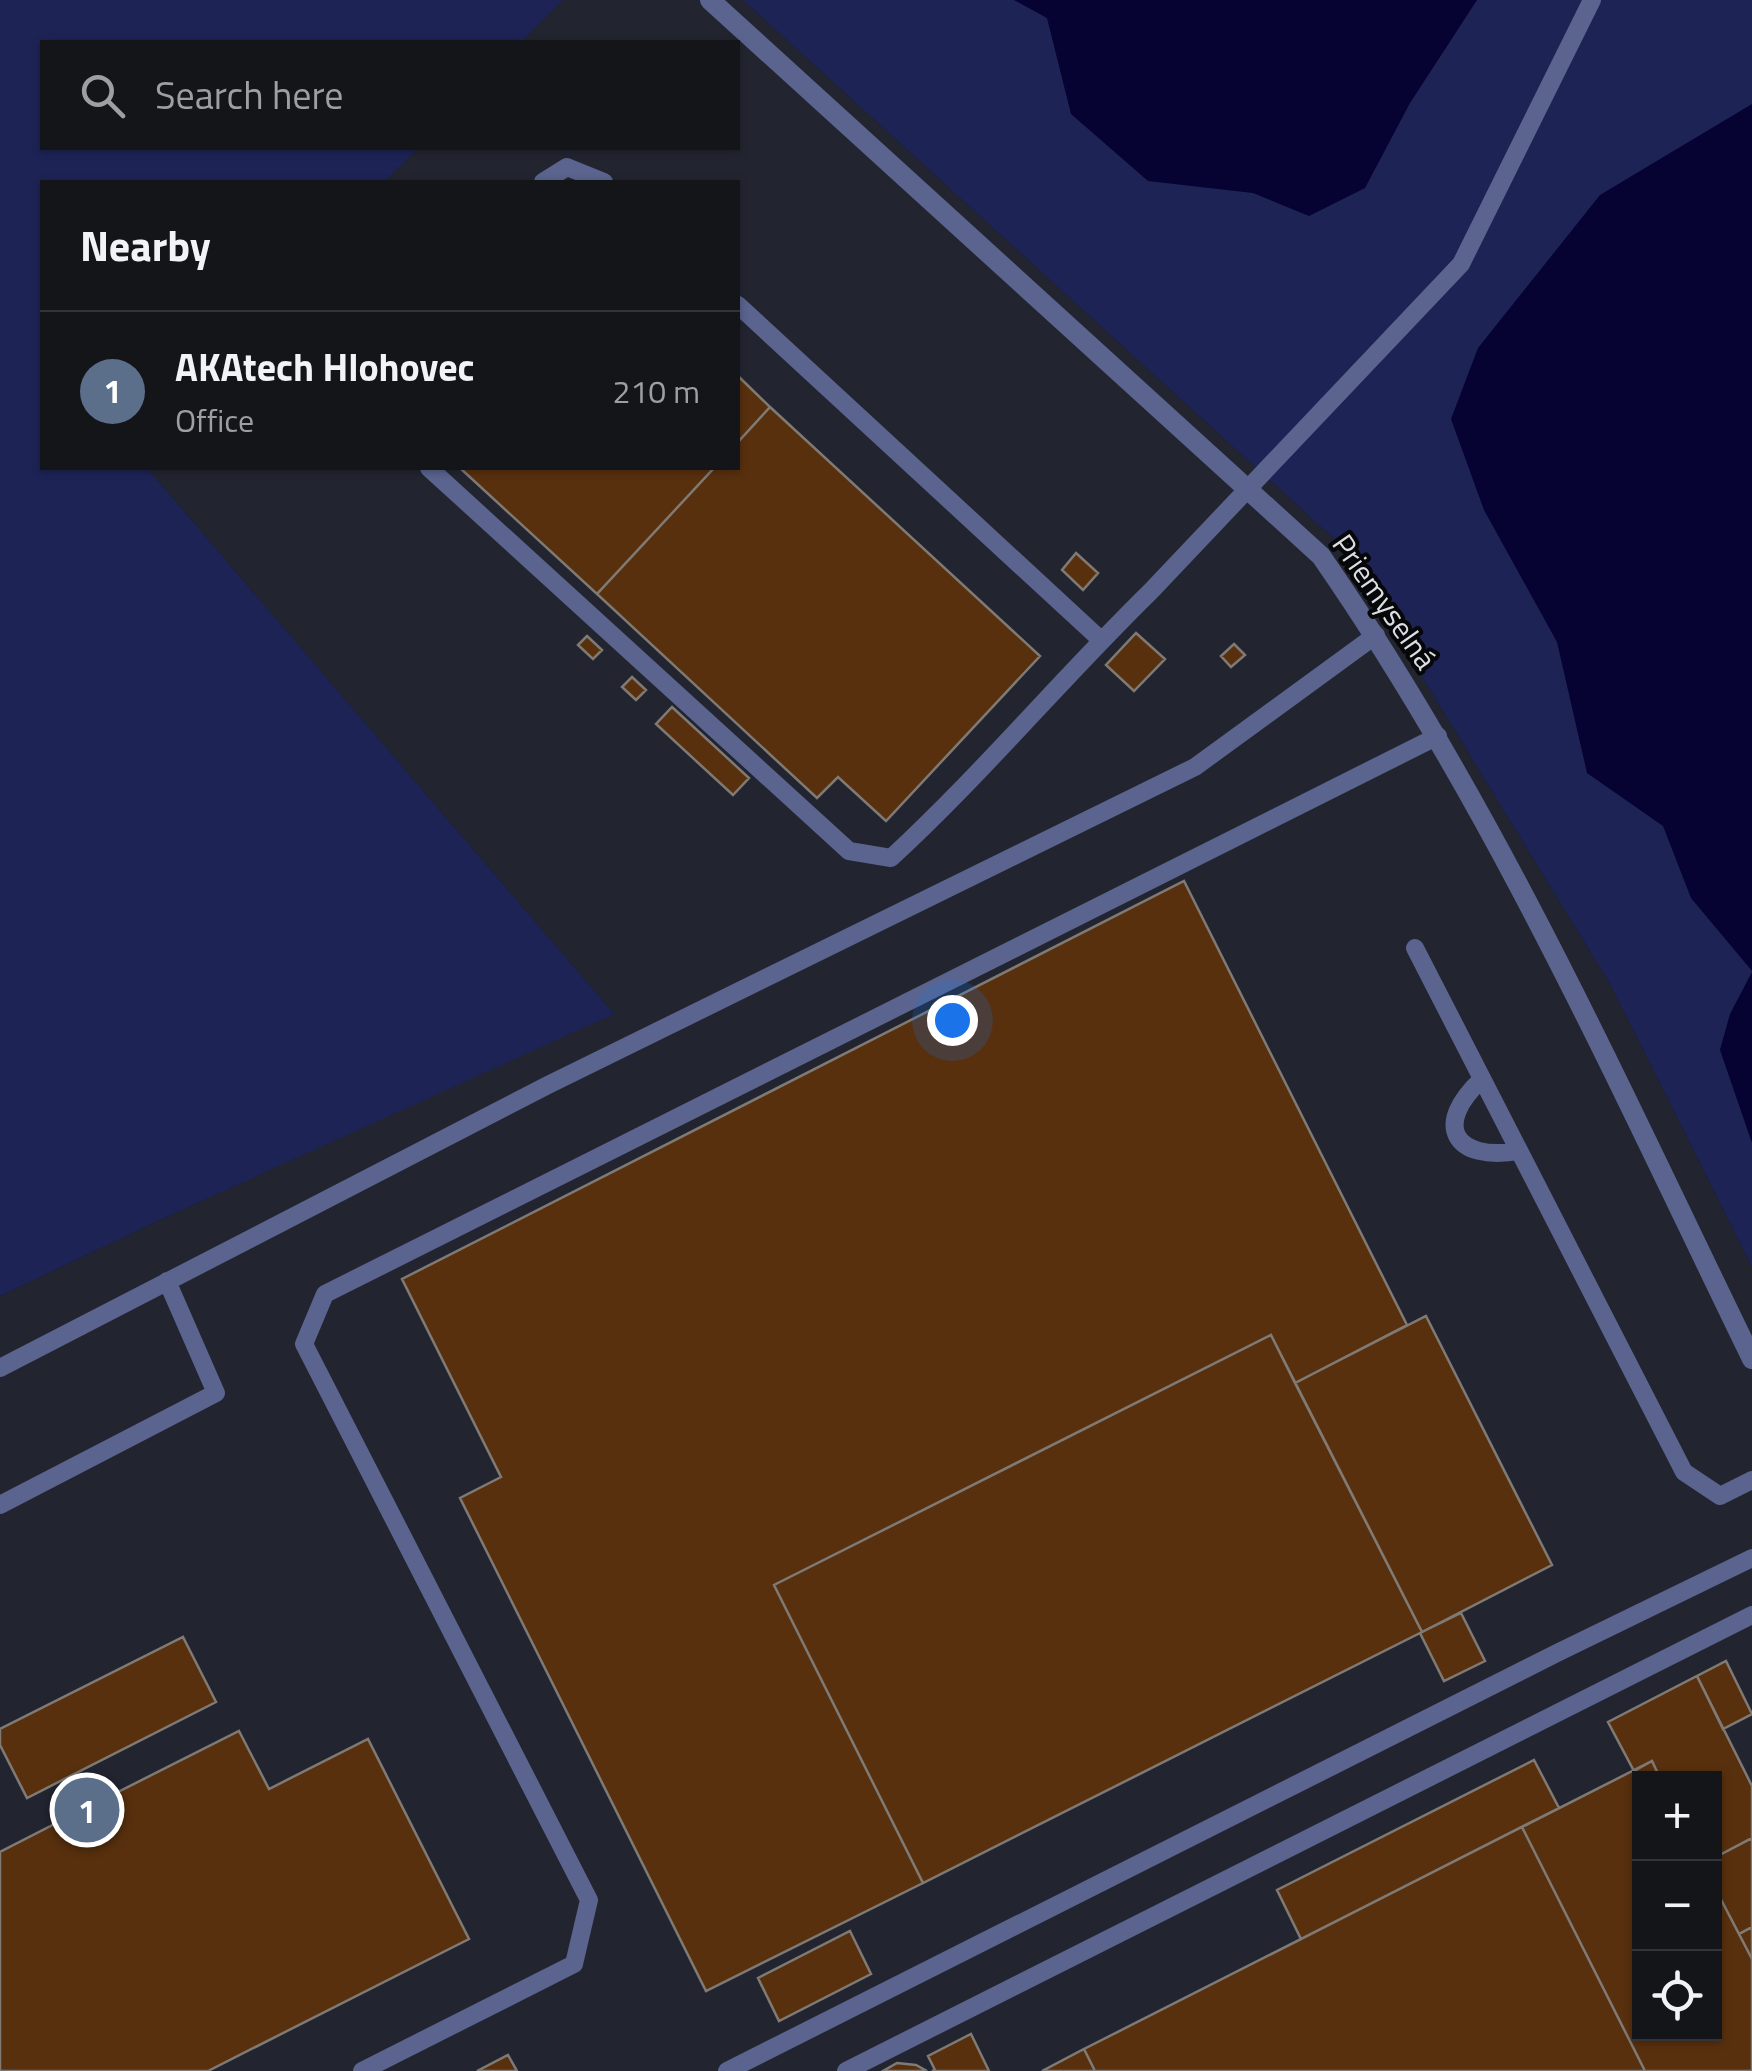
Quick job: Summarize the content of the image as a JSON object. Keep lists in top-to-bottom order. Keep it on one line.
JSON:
{"streets":{"street":["Priemyselná"]},"page":{"search":"Search here","heading":"Nearby","list":[{"mark":"1","name":"AKAtech Hlohovec","note":"Office","value":"210 m"}],"map_buttons":["+","−"],"pins":"1"}}
